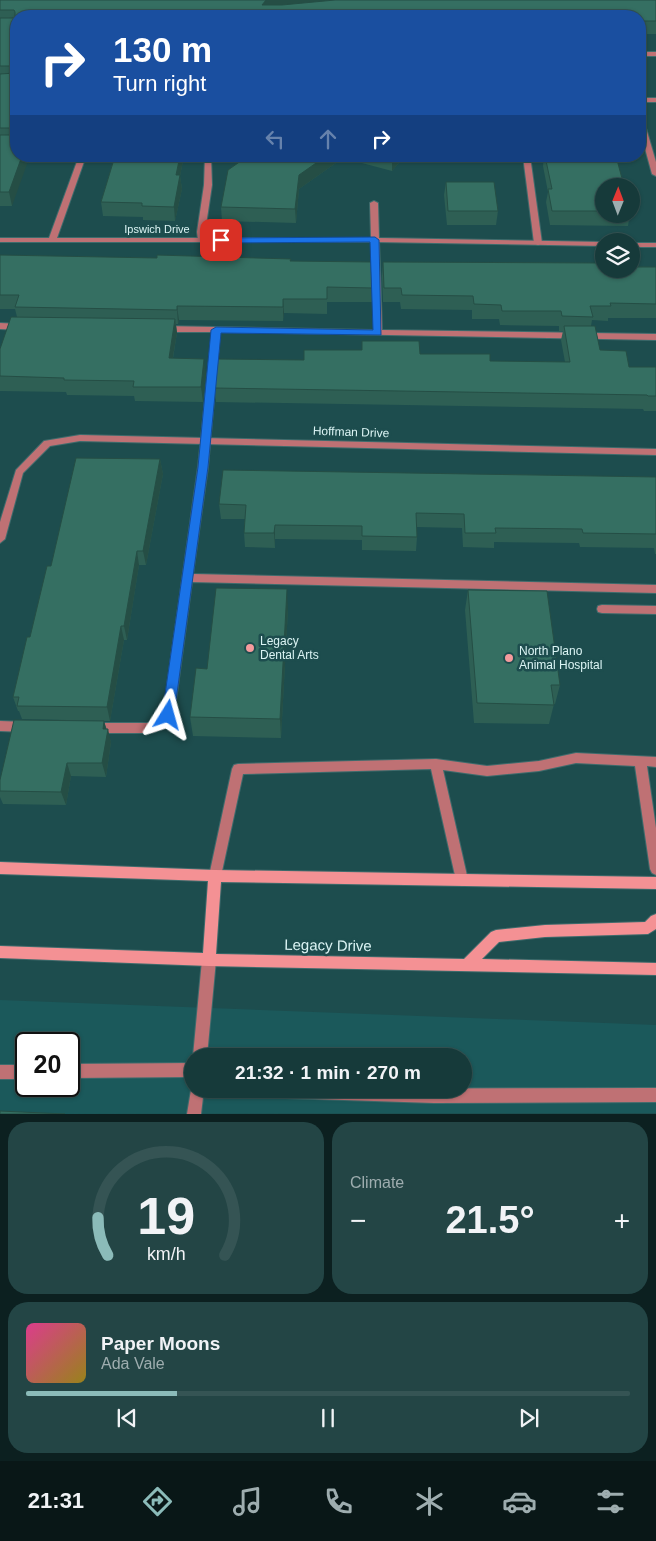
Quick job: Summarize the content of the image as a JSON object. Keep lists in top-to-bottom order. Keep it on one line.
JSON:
{"streets":{"main road":["Legacy Drive"],"street":["Ipswich Drive","Hoffman Drive"]},"places":["Legacy Dental Arts","North Plano Animal Hospital"],"north":"top","page":{"turn":["130 m","Turn right"],"limit":"20","trip":"21:32 · 1 min · 270 m","tile":"Climate","heat":["−","21.5°","+"],"song":["Paper Moons","Ada Vale"],"tabs":"21:31","gauge":["19","km/h"]}}
